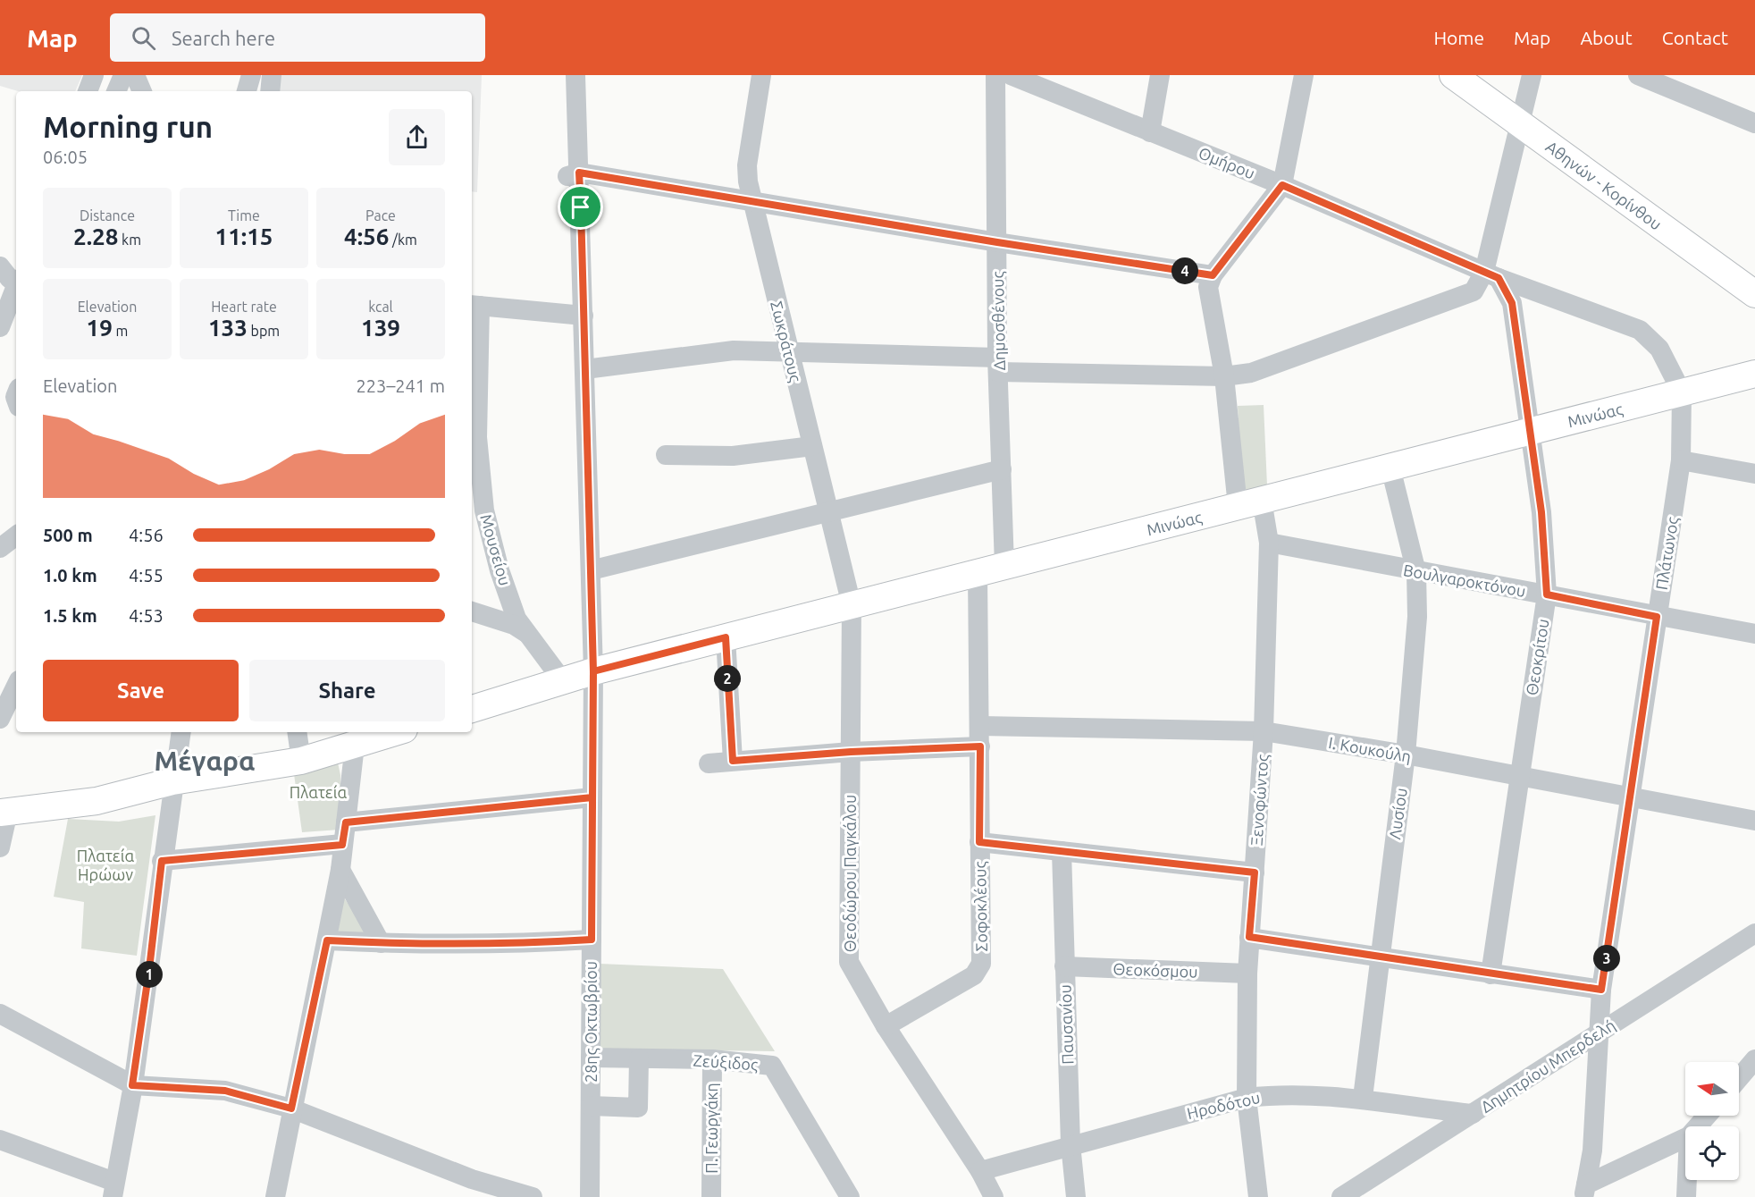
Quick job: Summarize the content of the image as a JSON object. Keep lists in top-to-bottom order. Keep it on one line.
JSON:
{"streets":{"main road":["Αθηνών - Κορίνθου","Μινώας"],"street":["Ομήρου","Δημοσθένους","Σωκράτους","Μουσείου","Πλάτωνος","Βουλγαροκτόνου","Θεοκρίτου","Ι. Κουκούλη","Ξενοφώντος","Λυσίου","Θεοδώρου Παγκάλου","Σοφοκλέους","Θεοκόσμου","28ης Οκτωβρίου","Παυσανίου","Ζεύξιδος","Δημητρίου Μπερδελή","Ηροδότου","Π. Γεωργάκη"]},"crossings":[["Ομήρου","Μινώας"],["Ομήρου","Πλάτωνος"],["Ομήρου","Θεοκρίτου"],["Δημοσθένους","Μινώας"],["Σωκράτους","Μινώας"],["Σωκράτους","Θεοδώρου Παγκάλου"],["Μινώας","Μουσείου"],["Μινώας","Πλάτωνος"],["Μινώας","Θεοκρίτου"],["Μινώας","Ξενοφώντος"],["Μινώας","Λυσίου"],["Μινώας","Θεοδώρου Παγκάλου"],["Μινώας","Σοφοκλέους"],["Μινώας","28ης Οκτωβρίου"],["Πλάτωνος","Βουλγαροκτόνου"],["Πλάτωνος","Ι. Κουκούλη"],["Πλάτωνος","Δημητρίου Μπερδελή"],["Βουλγαροκτόνου","Θεοκρίτου"],["Βουλγαροκτόνου","Ξενοφώντος"],["Βουλγαροκτόνου","Λυσίου"],["Θεοκρίτου","Ι. Κουκούλη"],["Ι. Κουκούλη","Ξενοφώντος"],["Ι. Κουκούλη","Λυσίου"],["Ι. Κουκούλη","Σοφοκλέους"],["Ξενοφώντος","Θεοκόσμου"],["Ξενοφώντος","Ηροδότου"],["Λυσίου","Ηροδότου"],["Θεοδώρου Παγκάλου","Σοφοκλέους"],["Θεοδώρου Παγκάλου","Ηροδότου"],["Θεοκόσμου","Παυσανίου"],["28ης Οκτωβρίου","Ζεύξιδος"],["Παυσανίου","Ηροδότου"],["Ζεύξιδος","Π. Γεωργάκη"],["Δημητρίου Μπερδελή","Ηροδότου"]],"districts":["Μέγαρα"],"parks":["Πλατεία","Πλατεία Ηρώων"],"north":"left","page":{"header":"Map","search":"Search here","nav":["Home","Map","About","Contact"],"heading":["Morning run","06:05"],"stats":[["Distance","2.28 km"],["Time","11:15"],["Pace","4:56 /km"],["Elevation","19 m"],["Heart rate","133 bpm"],["kcal","139"]],"pins":["4","2","3","1"],"chart":["Elevation","223–241 m"],"list":[{"name":"500 m","note":"4:56"},{"name":"1.0 km","note":"4:55"},{"name":"1.5 km","note":"4:53"}],"buttons":["Save","Share"]}}
